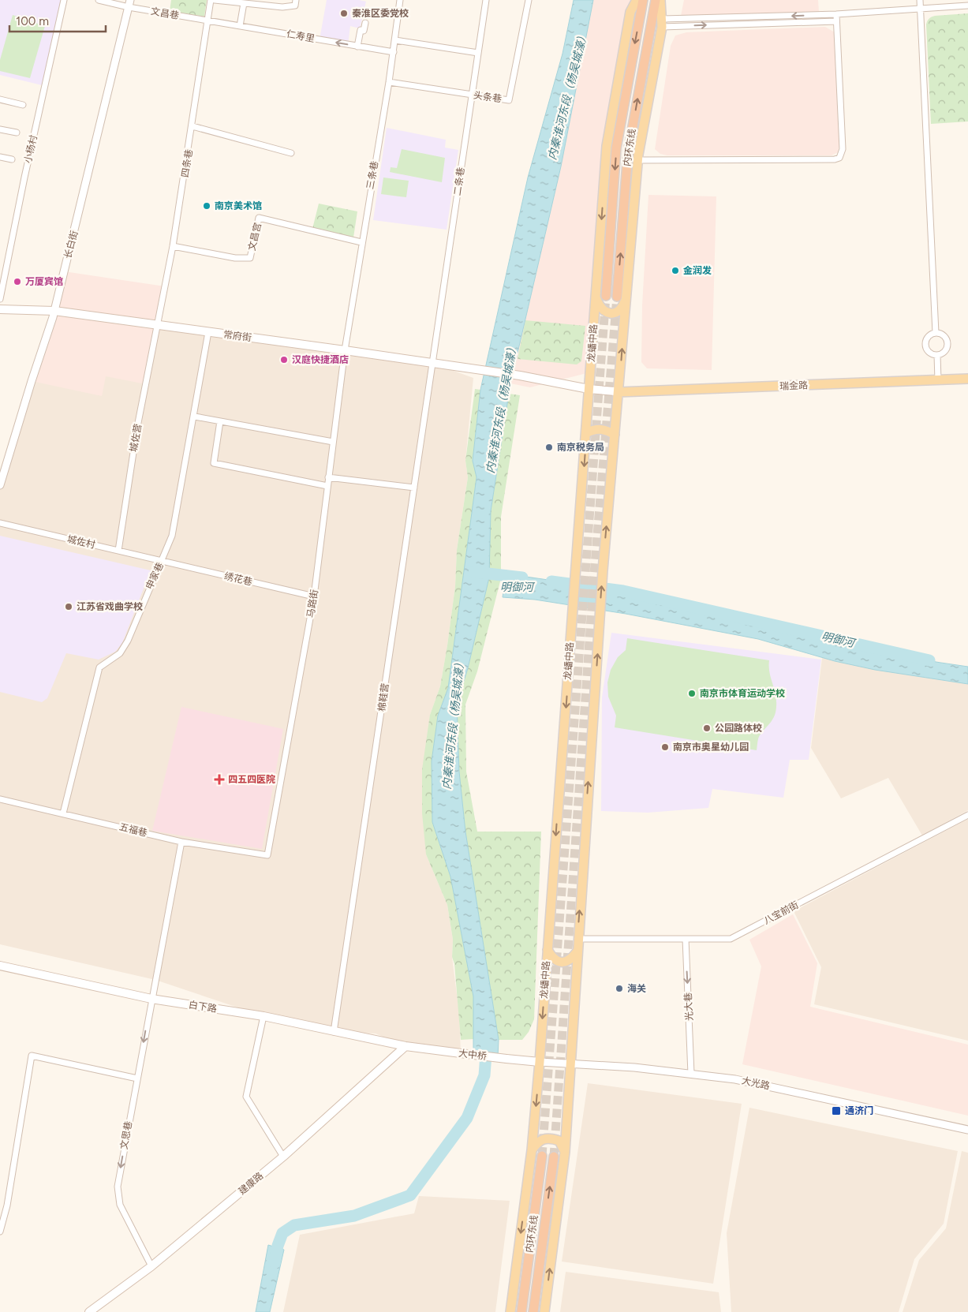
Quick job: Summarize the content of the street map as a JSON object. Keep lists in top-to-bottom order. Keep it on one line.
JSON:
{"streets":{"highway":["内环东线"],"main road":["常府街","龙蟠中路","瑞金路","白下路","大中桥","建康路"],"street":["文昌巷","仁寿里","头条巷","小杨村","四条巷","三条巷","二条巷","文昌宫","长白街","城佐营","城佐村","申家巷","绣花巷","马路街","棉鞋营","五福巷","八宝前街","光大巷","大光路","文思巷"]},"crossings":[["文昌巷","仁寿里"],["文昌巷","四条巷"],["文昌巷","长白街"],["仁寿里","四条巷"],["仁寿里","三条巷"],["头条巷","三条巷"],["头条巷","二条巷"],["四条巷","文昌宫"],["四条巷","常府街"],["四条巷","城佐营"],["三条巷","文昌宫"],["三条巷","常府街"],["三条巷","马路街"],["二条巷","常府街"],["二条巷","棉鞋营"],["长白街","常府街"],["常府街","瑞金路"],["常府街","城佐营"],["常府街","申家巷"],["常府街","马路街"],["常府街","棉鞋营"],["龙蟠中路","瑞金路"],["龙蟠中路","大中桥"],["龙蟠中路","大光路"],["城佐营","城佐村"],["城佐村","申家巷"],["城佐村","绣花巷"],["申家巷","绣花巷"],["申家巷","五福巷"],["绣花巷","马路街"],["马路街","五福巷"],["棉鞋营","白下路"],["五福巷","文思巷"],["八宝前街","光大巷"],["白下路","大中桥"],["白下路","文思巷"],["白下路","建康路"],["光大巷","大光路"],["大中桥","大光路"],["大中桥","建康路"],["文思巷","建康路"]],"one_way":["仁寿里","光大巷","文思巷"],"water":["内秦淮河东段（杨吴城濠）","明御河"],"places":{"other":["秦淮区委党校","南京美术馆","金润发","万厦宾馆","汉庭快捷酒店","南京税务局","江苏省戏曲学校","南京市体育运动学校","公园路体校","南京市奥星幼儿园","海关"],"health":["四五四医院"],"transit":["通济门"]},"scale_bar":"100 m"}
